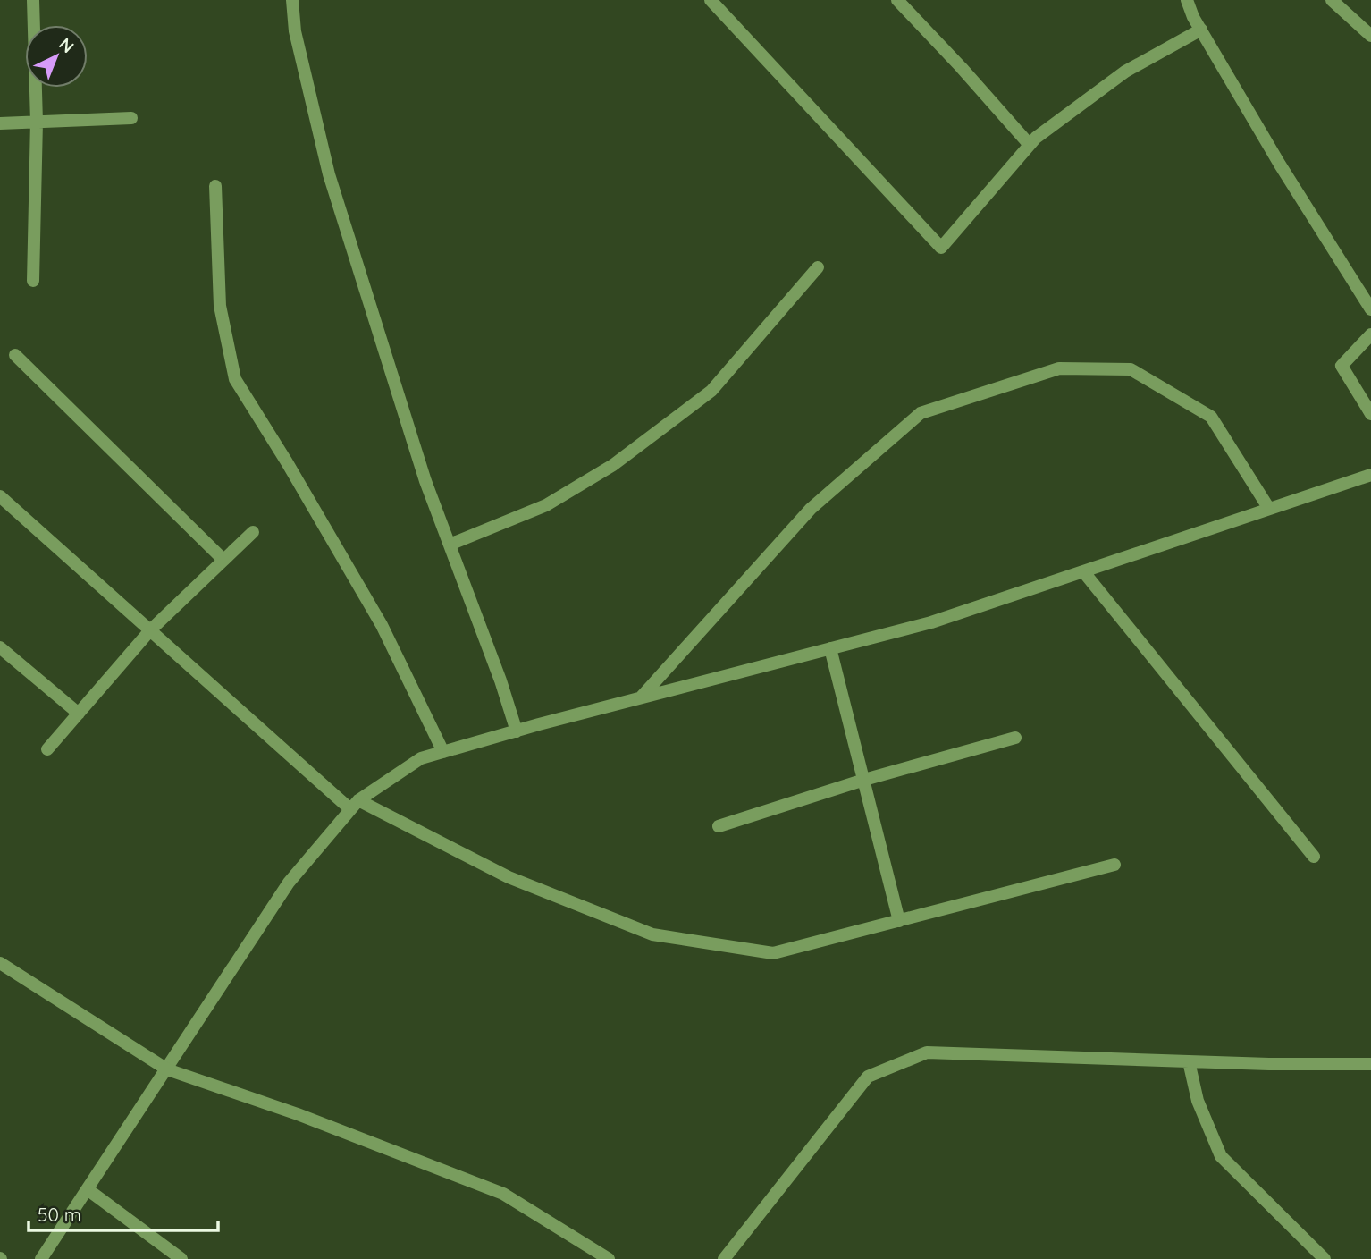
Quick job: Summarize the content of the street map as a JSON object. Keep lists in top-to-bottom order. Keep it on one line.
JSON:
{"scale_bar":"50 m","north":"top right"}
